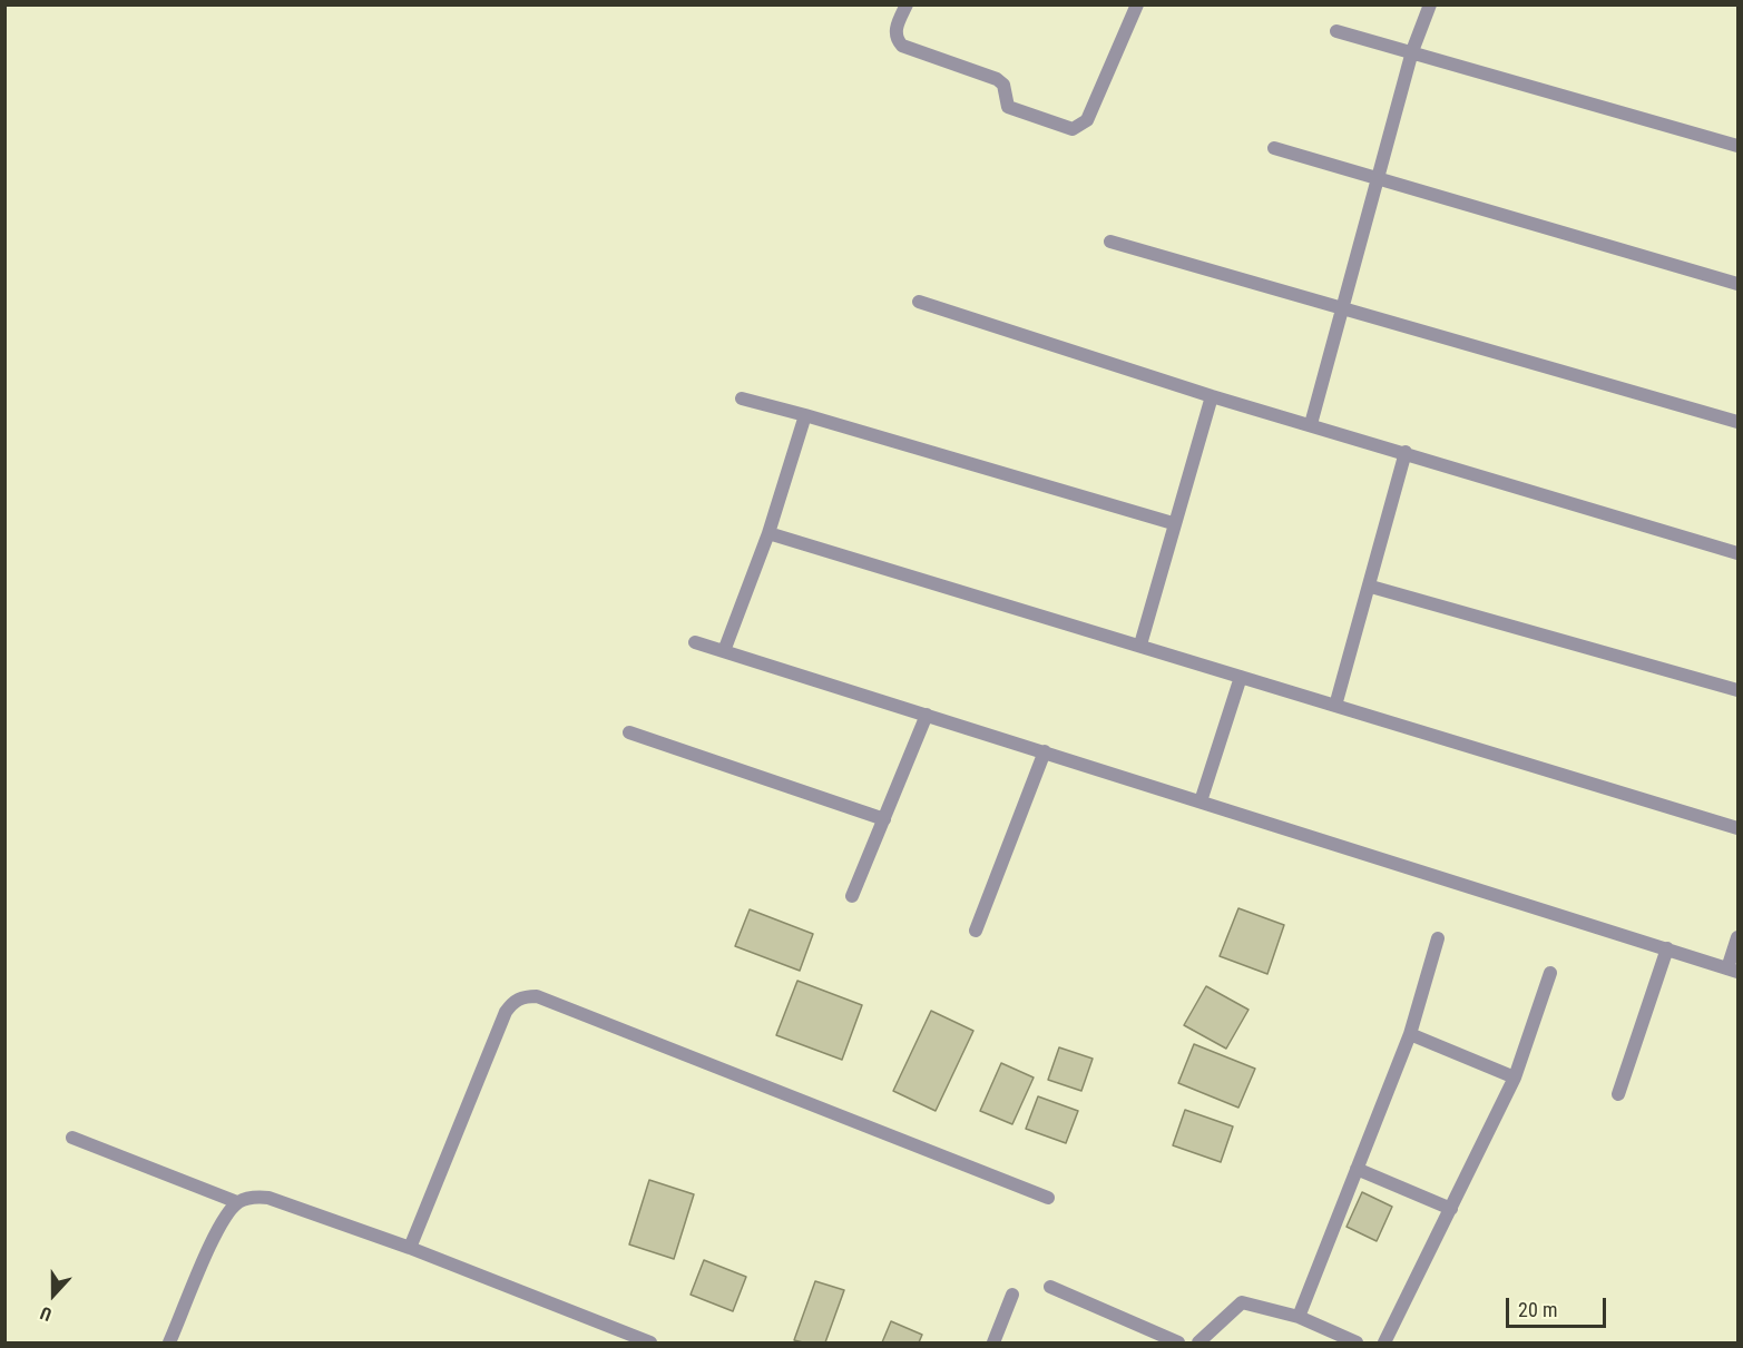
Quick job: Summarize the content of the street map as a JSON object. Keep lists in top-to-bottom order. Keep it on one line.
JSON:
{"scale_bar":"20 m","north":"bottom"}
